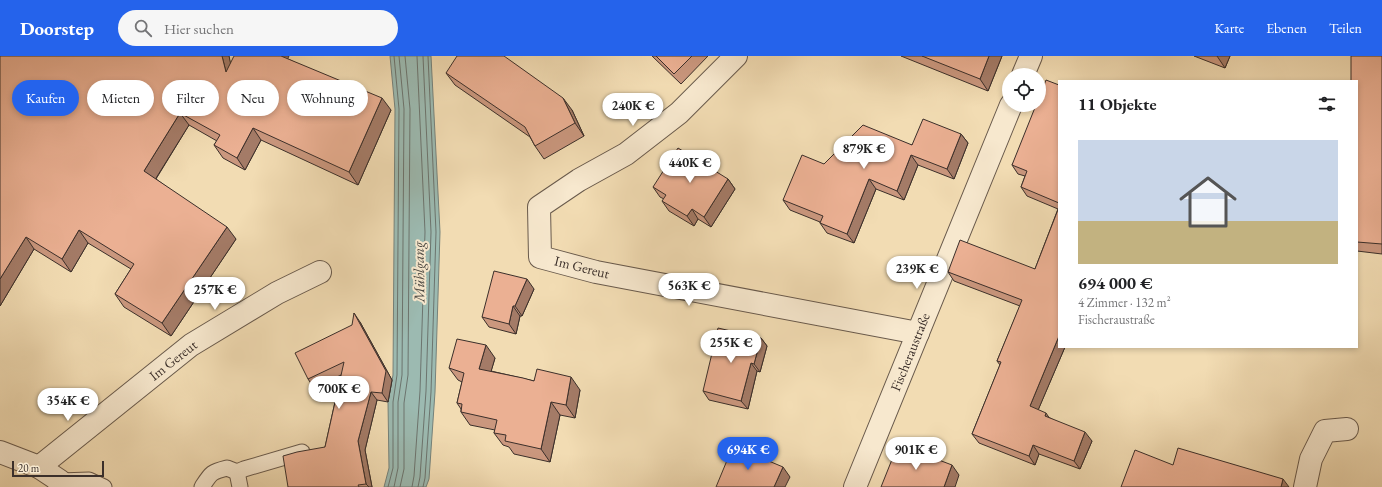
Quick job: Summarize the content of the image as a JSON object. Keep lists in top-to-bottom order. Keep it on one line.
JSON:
{"streets":{"street":["Im Gereut","Fischeraustraße"]},"crossings":[["Im Gereut","Fischeraustraße"]],"water":["Mühlgang"],"scale_bar":"20 m","page":{"header":"Doorstep","search":"Hier suchen","nav":["Karte","Ebenen","Teilen"],"chip":["Kaufen","Mieten","Filter","Neu","Wohnung"],"heading":"11 Objekte","price":["240K €","879K €","440K €","239K €","563K €","257K €","255K €","700K €","354K €","694K €","901K €"],"list":[{"name":"694 000 €","note":"4 Zimmer · 132 m² · Fischeraustraße"}],"scale":"20 m"}}
